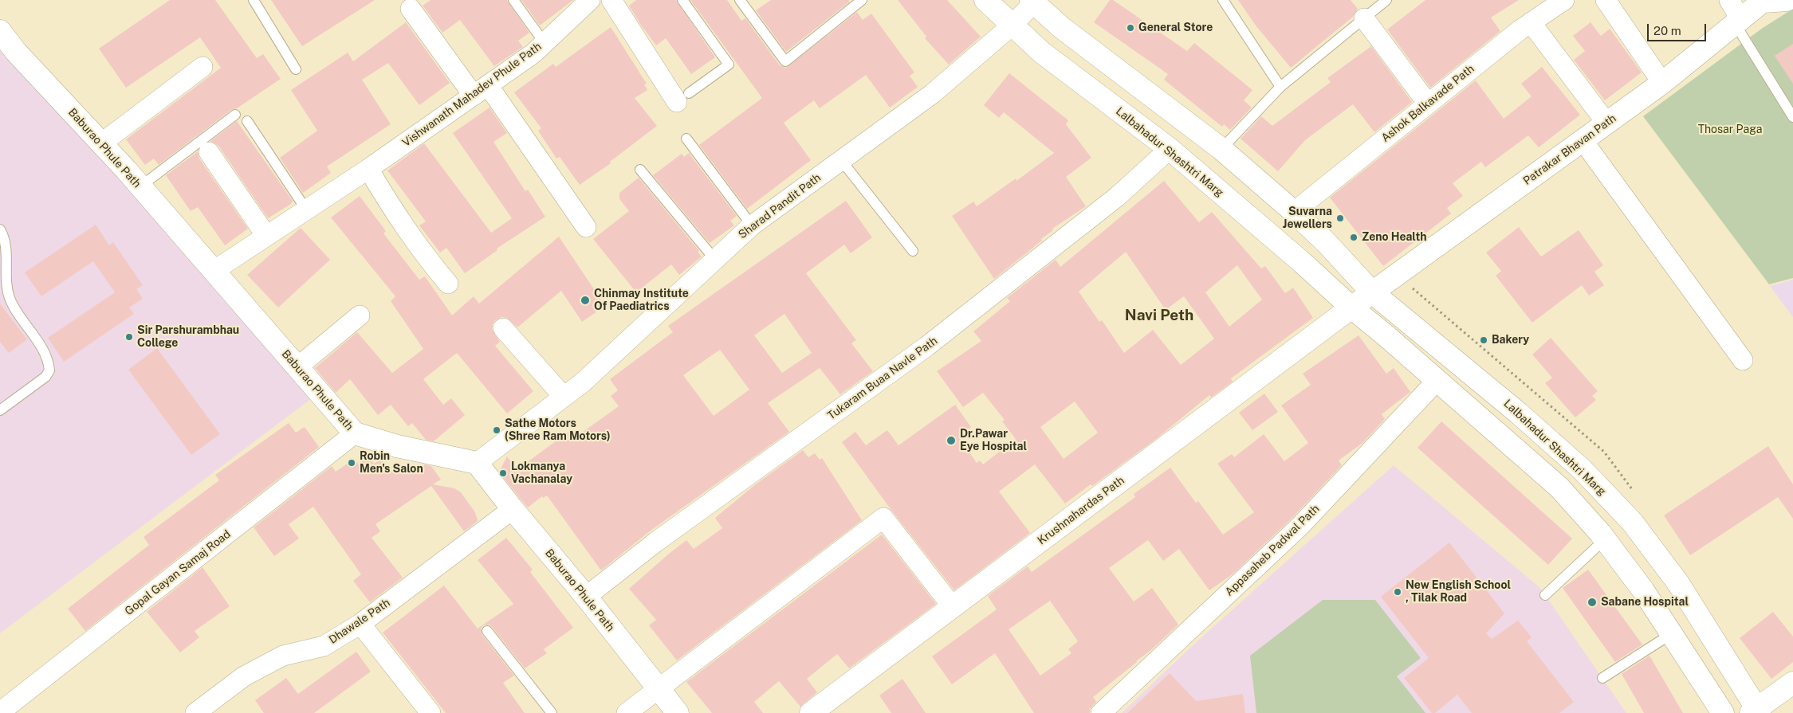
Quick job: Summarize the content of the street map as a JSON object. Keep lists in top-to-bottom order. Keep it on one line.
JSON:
{"streets":{"main road":["Baburao Phule Path","Patrakar Bhavan Path","Lalbahadur Shashtri Marg","Krushnahardas Path"],"street":["Vishwanath Mahadev Phule Path","Ashok Balkavade Path","Sharad Pandit Path","Tukaram Buaa Navle Path","Appasaheb Padwal Path","Gopal Gayan Samaj Road","Dhawale Path"]},"crossings":[["Vishwanath Mahadev Phule Path","Baburao Phule Path"],["Ashok Balkavade Path","Lalbahadur Shashtri Marg"],["Baburao Phule Path","Sharad Pandit Path"],["Baburao Phule Path","Tukaram Buaa Navle Path"],["Baburao Phule Path","Gopal Gayan Samaj Road"],["Baburao Phule Path","Dhawale Path"],["Patrakar Bhavan Path","Lalbahadur Shashtri Marg"],["Lalbahadur Shashtri Marg","Sharad Pandit Path"],["Lalbahadur Shashtri Marg","Tukaram Buaa Navle Path"],["Lalbahadur Shashtri Marg","Krushnahardas Path"],["Lalbahadur Shashtri Marg","Appasaheb Padwal Path"]],"districts":["Navi Peth"],"parks":["Thosar Paga"],"places":["General Store","Suvarna Jewellers","Zeno Health","Chinmay Institute Of Paediatrics","Sir Parshurambhau College","Bakery","Sathe Motors (Shree Ram Motors)","Dr.Pawar Eye Hospital","Robin Men's Salon","Lokmanya Vachanalay","New English School , Tilak Road","Sabane Hospital"],"scale_bar":"20 m"}
